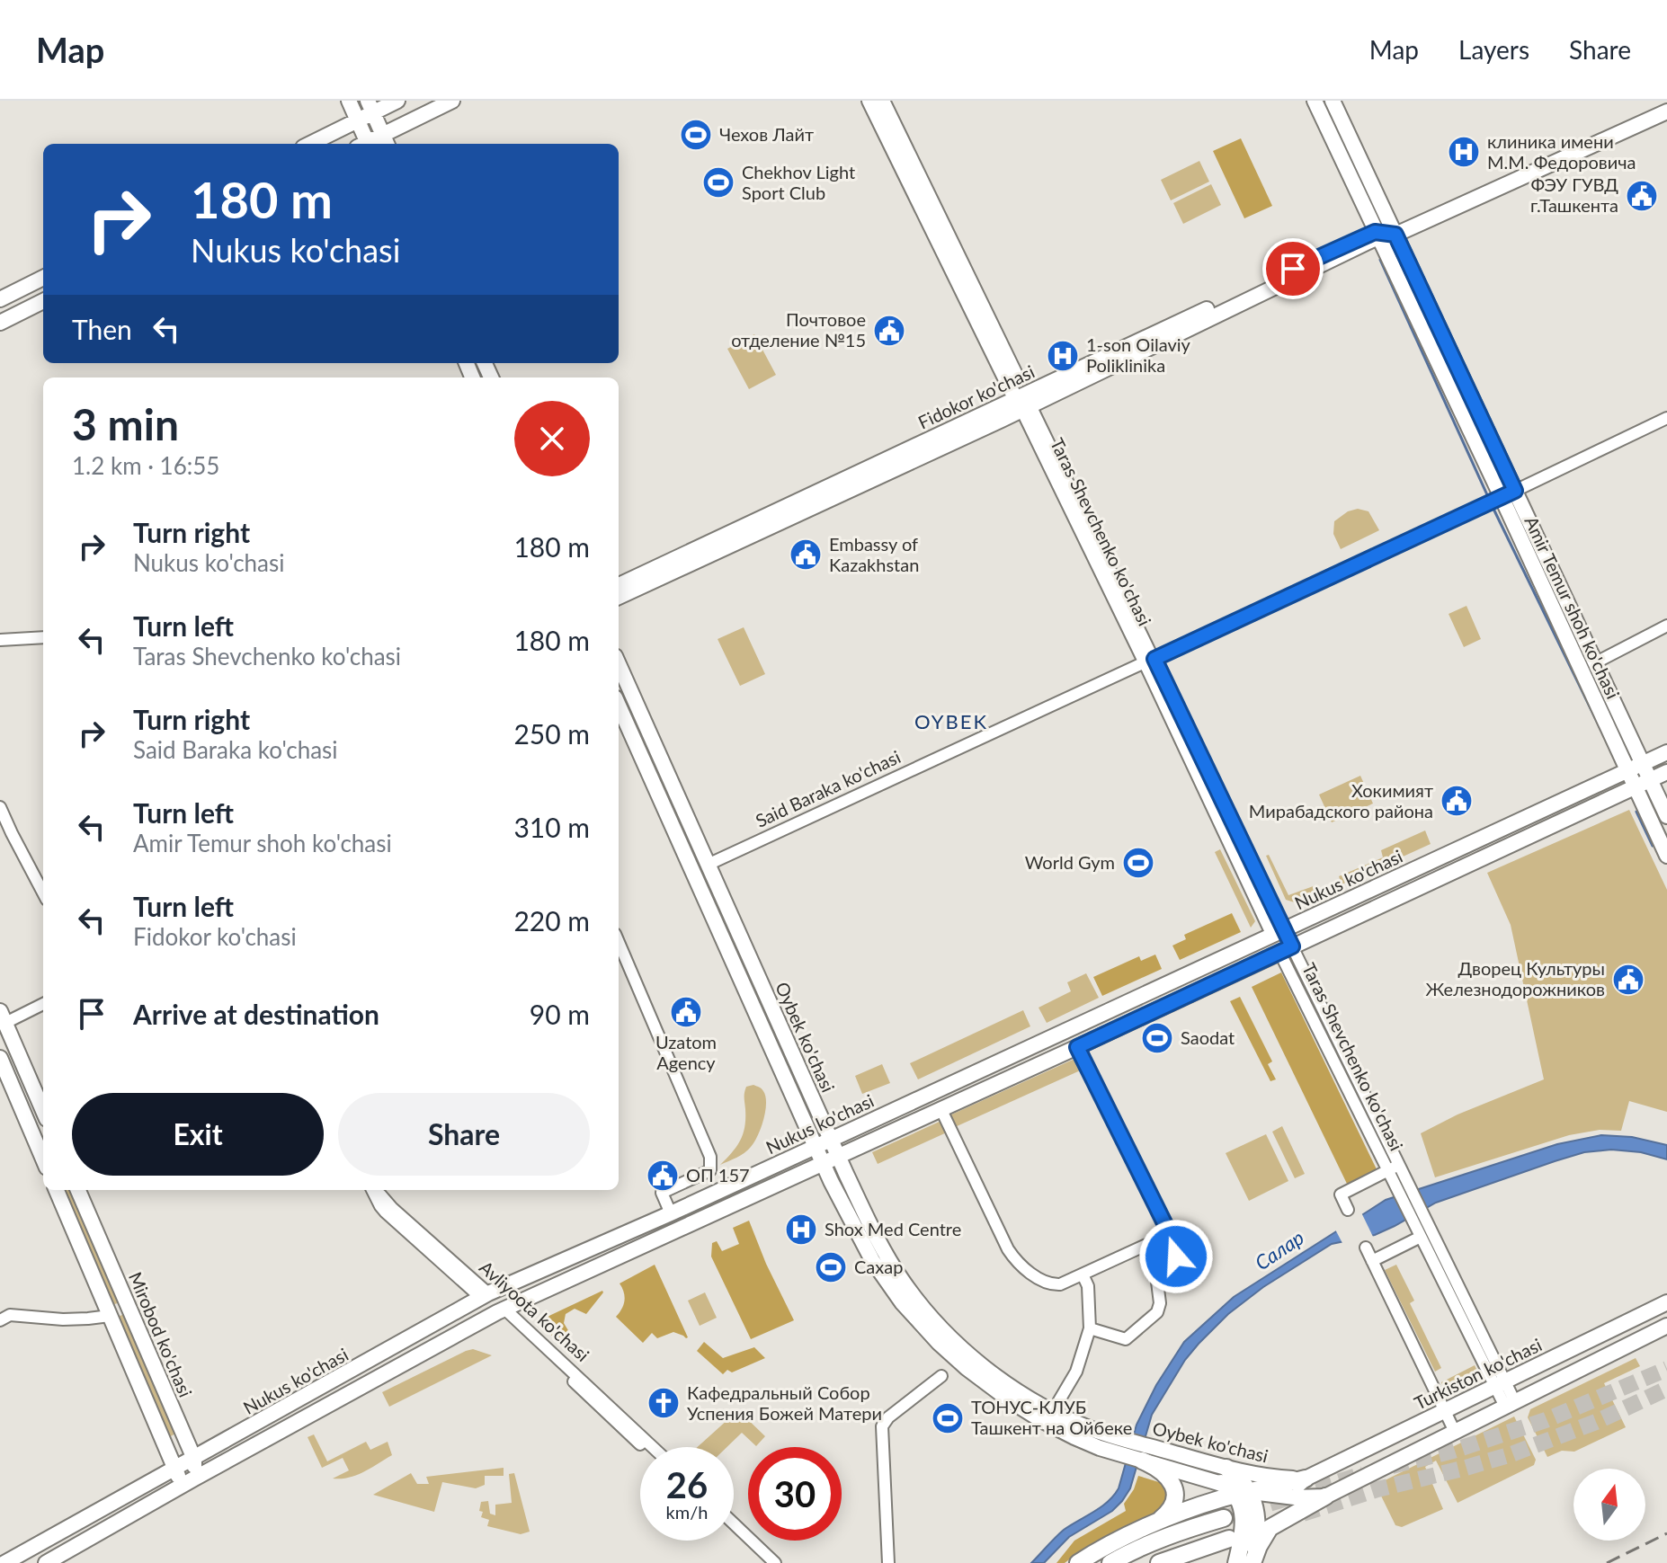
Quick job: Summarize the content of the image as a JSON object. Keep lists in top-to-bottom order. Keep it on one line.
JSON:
{"streets":{"main road":["Fidokor ko'chasi","Taras Shevchenko ko'chasi","Amir Temur shoh ko'chasi","Nukus ko'chasi","Oybek ko'chasi","Avliyoota ko'chasi","Mirobod ko'chasi","Turkiston ko'chasi"],"street":["Said Baraka ko'chasi"]},"crossings":[["Fidokor ko'chasi","Taras Shevchenko ko'chasi"],["Fidokor ko'chasi","Amir Temur shoh ko'chasi"],["Taras Shevchenko ko'chasi","Said Baraka ko'chasi"],["Taras Shevchenko ko'chasi","Nukus ko'chasi"],["Taras Shevchenko ko'chasi","Turkiston ko'chasi"],["Amir Temur shoh ko'chasi","Said Baraka ko'chasi"],["Amir Temur shoh ko'chasi","Nukus ko'chasi"],["Said Baraka ko'chasi","Oybek ko'chasi"],["Nukus ko'chasi","Oybek ko'chasi"],["Nukus ko'chasi","Avliyoota ko'chasi"],["Nukus ko'chasi","Mirobod ko'chasi"],["Oybek ko'chasi","Turkiston ko'chasi"]],"districts":["OYBEK"],"water":["Салар"],"places":{"sports":["Чехов Лайт","Chekhov Light Sport Club","World Gym","Saodat","Сахар","ТОНУС-КЛУБ Ташкент на Ойбеке"],"hospital":["клиника имени М.М. Федоровича","1-son Oilaviy Poliklinika","Shox Med Centre"],"public building":["ФЭУ ГУВД г.Ташкента","Почтовое отделение №15","Embassy of Kazakhstan","Хокимият Мирабадского района","Дворец Культуры Железнодорожников","Uzatom Agency","ОП 157"],"church":["Кафедральный Собор Успения Божeй Матери"]},"north":"top","page":{"header":"Map","nav":["Map","Layers","Share"],"turn":["180 m","Nukus ko'chasi"],"then":"Then","heading":["3 min","1.2 km · 16:55"],"list":[{"name":"Turn right","note":"Nukus ko'chasi","value":"180 m"},{"name":"Turn left","note":"Taras Shevchenko ko'chasi","value":"180 m"},{"name":"Turn right","note":"Said Baraka ko'chasi","value":"250 m"},{"name":"Turn left","note":"Amir Temur shoh ko'chasi","value":"310 m"},{"name":"Turn left","note":"Fidokor ko'chasi","value":"220 m"},{"name":"Arrive at destination","value":"90 m"}],"buttons":["Exit","Share"],"speed":"26 km/h","limit":"30"}}
